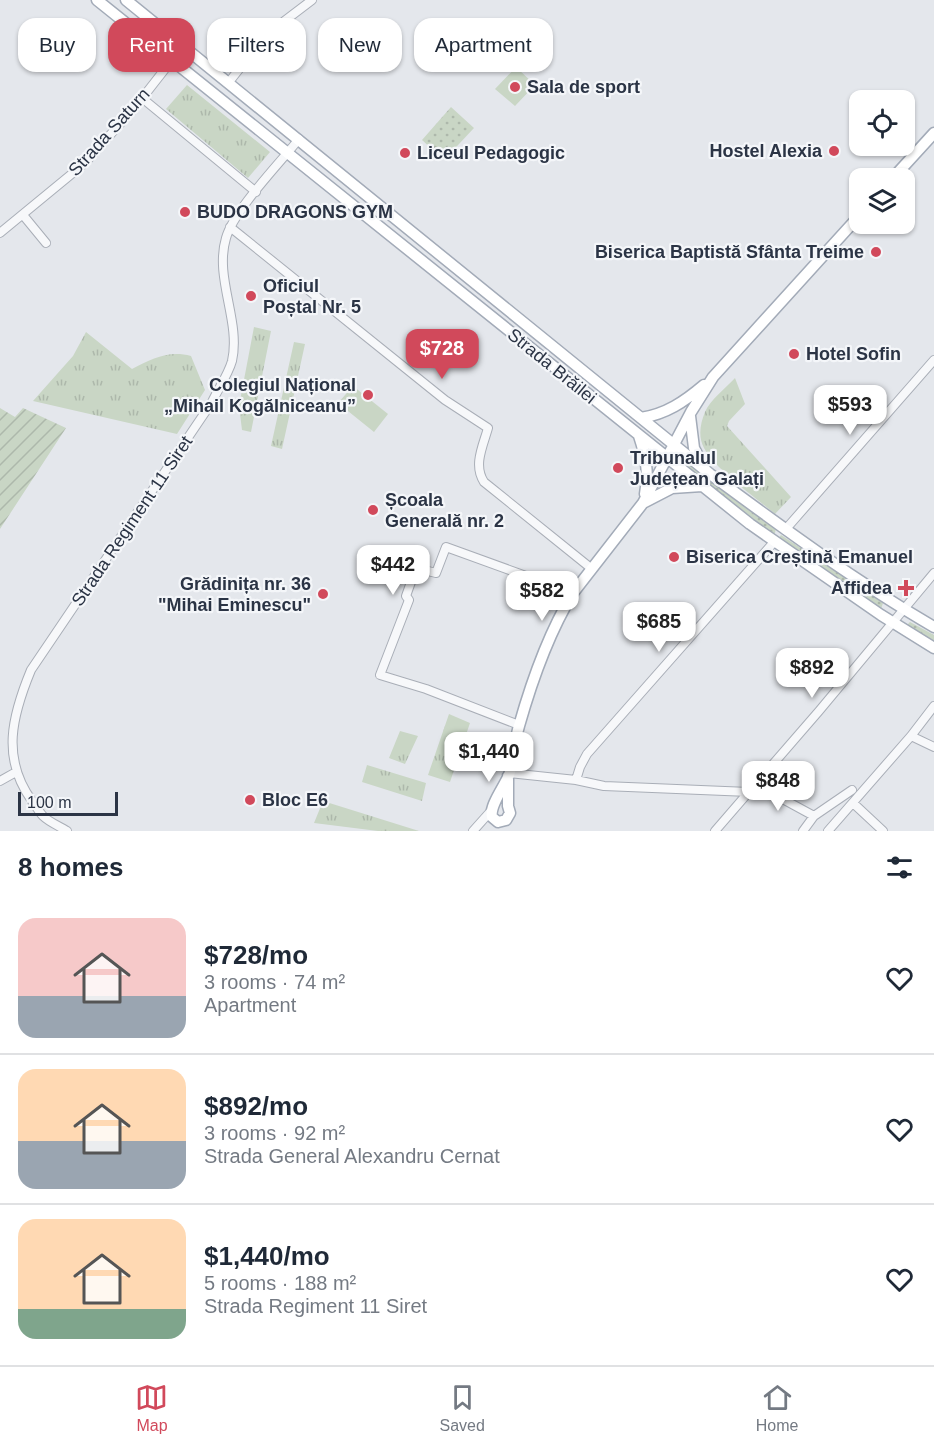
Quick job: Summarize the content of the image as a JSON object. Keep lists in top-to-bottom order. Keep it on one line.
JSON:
{"streets":{"main road":["Strada Brăilei"],"street":["Strada Saturn","Strada Regiment 11 Siret"]},"crossings":[["Strada Brăilei","Strada Regiment 11 Siret"]],"places":{"other":["Sala de sport","Hostel Alexia","Liceul Pedagogic","BUDO DRAGONS GYM","Biserica Baptistă Sfânta Treime","Oficiul Poștal Nr. 5","Hotel Sofin","Colegiul Național „Mihail Kogălniceanu”","Tribunalul Județean Galați","Școala Generală nr. 2","Biserica Creștină Emanuel","Grădinița nr. 36 \"Mihai Eminescu\"","Bloc E6"],"health":["Affidea"]},"scale_bar":"100 m","page":{"chip":["Buy","Rent","Filters","New","Apartment"],"price":["$728","$593","$442","$582","$685","$892","$1,440","$848"],"scale":"100 m","heading":"8 homes","list":[{"name":"$728/mo","note":"3 rooms · 74 m² · Apartment"},{"name":"$892/mo","note":"3 rooms · 92 m² · Strada General Alexandru Cernat"},{"name":"$1,440/mo","note":"5 rooms · 188 m² · Strada Regiment 11 Siret"}],"tabs":["Map","Saved","Home"]}}
